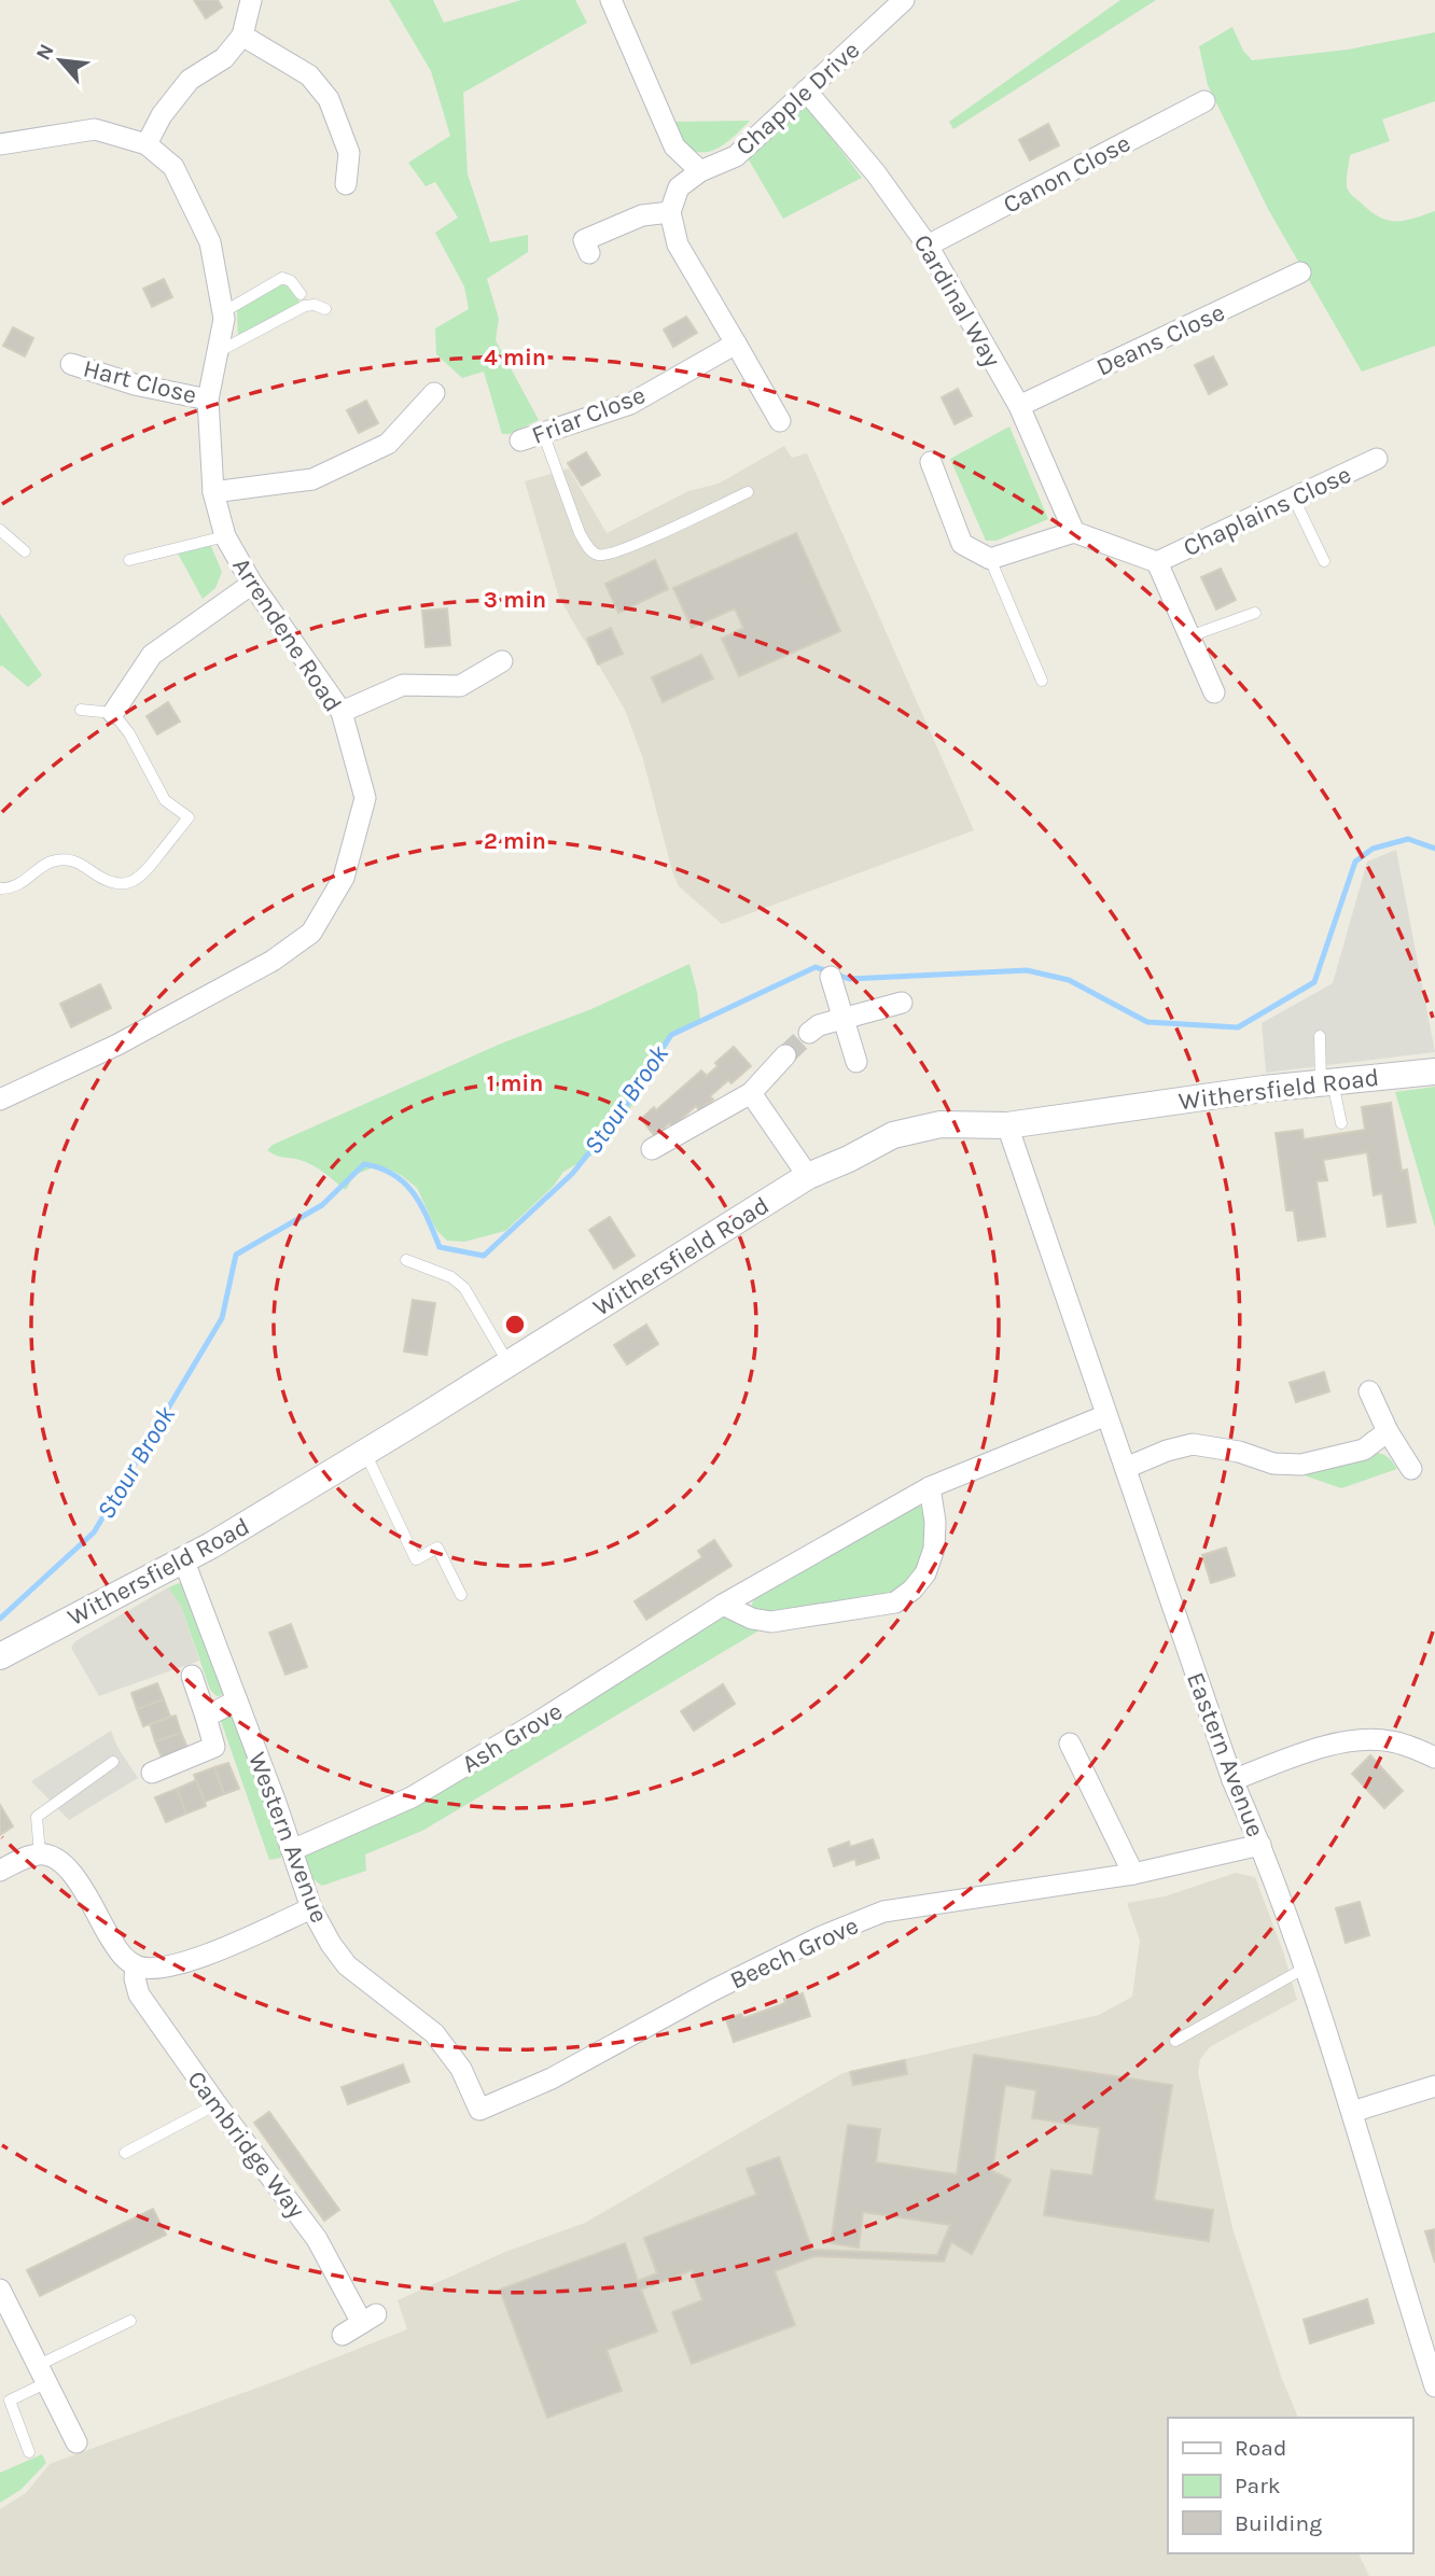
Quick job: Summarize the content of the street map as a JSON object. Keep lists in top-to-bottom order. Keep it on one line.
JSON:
{"streets":{"street":["Chapple Drive","Canon Close","Cardinal Way","Deans Close","Hart Close","Friar Close","Chaplains Close","Arrendene Road","Withersfield Road","Ash Grove","Eastern Avenue","Western Avenue","Beech Grove","Cambridge Way"]},"crossings":[["Chapple Drive","Cardinal Way"],["Canon Close","Cardinal Way"],["Cardinal Way","Deans Close"],["Hart Close","Arrendene Road"],["Withersfield Road","Eastern Avenue"],["Withersfield Road","Western Avenue"],["Ash Grove","Eastern Avenue"],["Ash Grove","Western Avenue"],["Eastern Avenue","Beech Grove"],["Western Avenue","Beech Grove"]],"water":["Stour Brook"],"legend":["Road","Park","Building"],"north":"top left","rings":["4 min","3 min","2 min","1 min"]}
